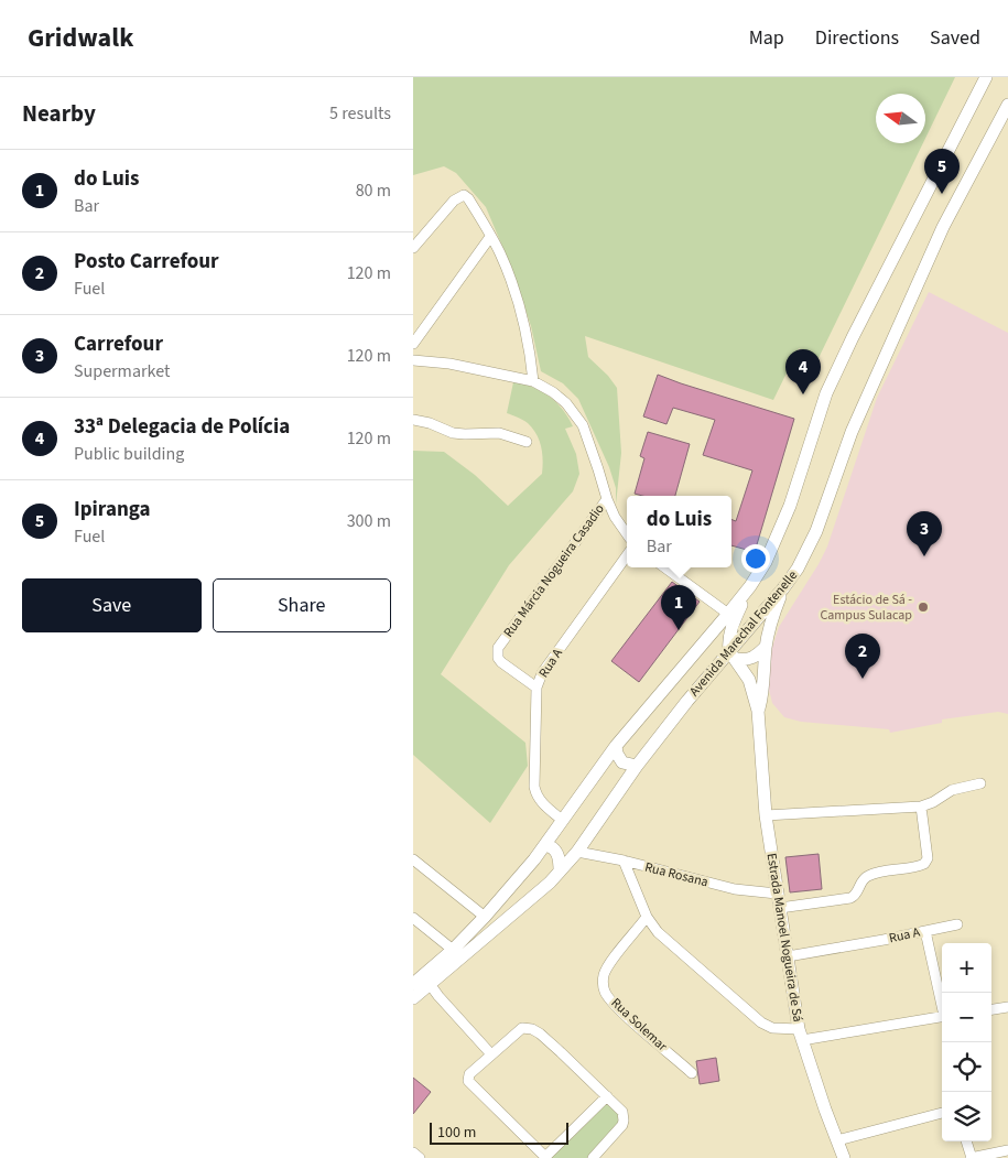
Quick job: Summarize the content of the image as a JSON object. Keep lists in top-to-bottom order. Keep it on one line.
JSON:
{"streets":{"main road":["Avenida Marechal Fontenelle","Estrada Manoel Nogueira de Sá"],"street":["Rua Márcia Nogueira Casadio","Rua A","Rua Rosana","Rua Solemar"]},"crossings":[["Rua Márcia Nogueira Casadio","Rua A"],["Avenida Marechal Fontenelle","Rua A"],["Avenida Marechal Fontenelle","Rua Rosana"],["Avenida Marechal Fontenelle","Estrada Manoel Nogueira de Sá"],["Rua A","Estrada Manoel Nogueira de Sá"],["Rua Rosana","Estrada Manoel Nogueira de Sá"]],"places":["Estácio de Sá - Campus Sulacap"],"scale_bar":"100 m","north":"left","page":{"header":"Gridwalk","nav":["Map","Directions","Saved"],"heading":["Nearby","5 results"],"list":[{"mark":"1","name":"do Luis","note":"Bar","value":"80 m"},{"mark":"2","name":"Posto Carrefour","note":"Fuel","value":"120 m"},{"mark":"3","name":"Carrefour","note":"Supermarket","value":"120 m"},{"mark":"4","name":"33ª Delegacia de Polícia","note":"Public building","value":"120 m"},{"mark":"5","name":"Ipiranga","note":"Fuel","value":"300 m"}],"pins":["5","4","3","1","2"],"popup":["do Luis","Bar"],"buttons":["Save","Share"],"map_buttons":["+","−"],"scale":"100 m"}}
